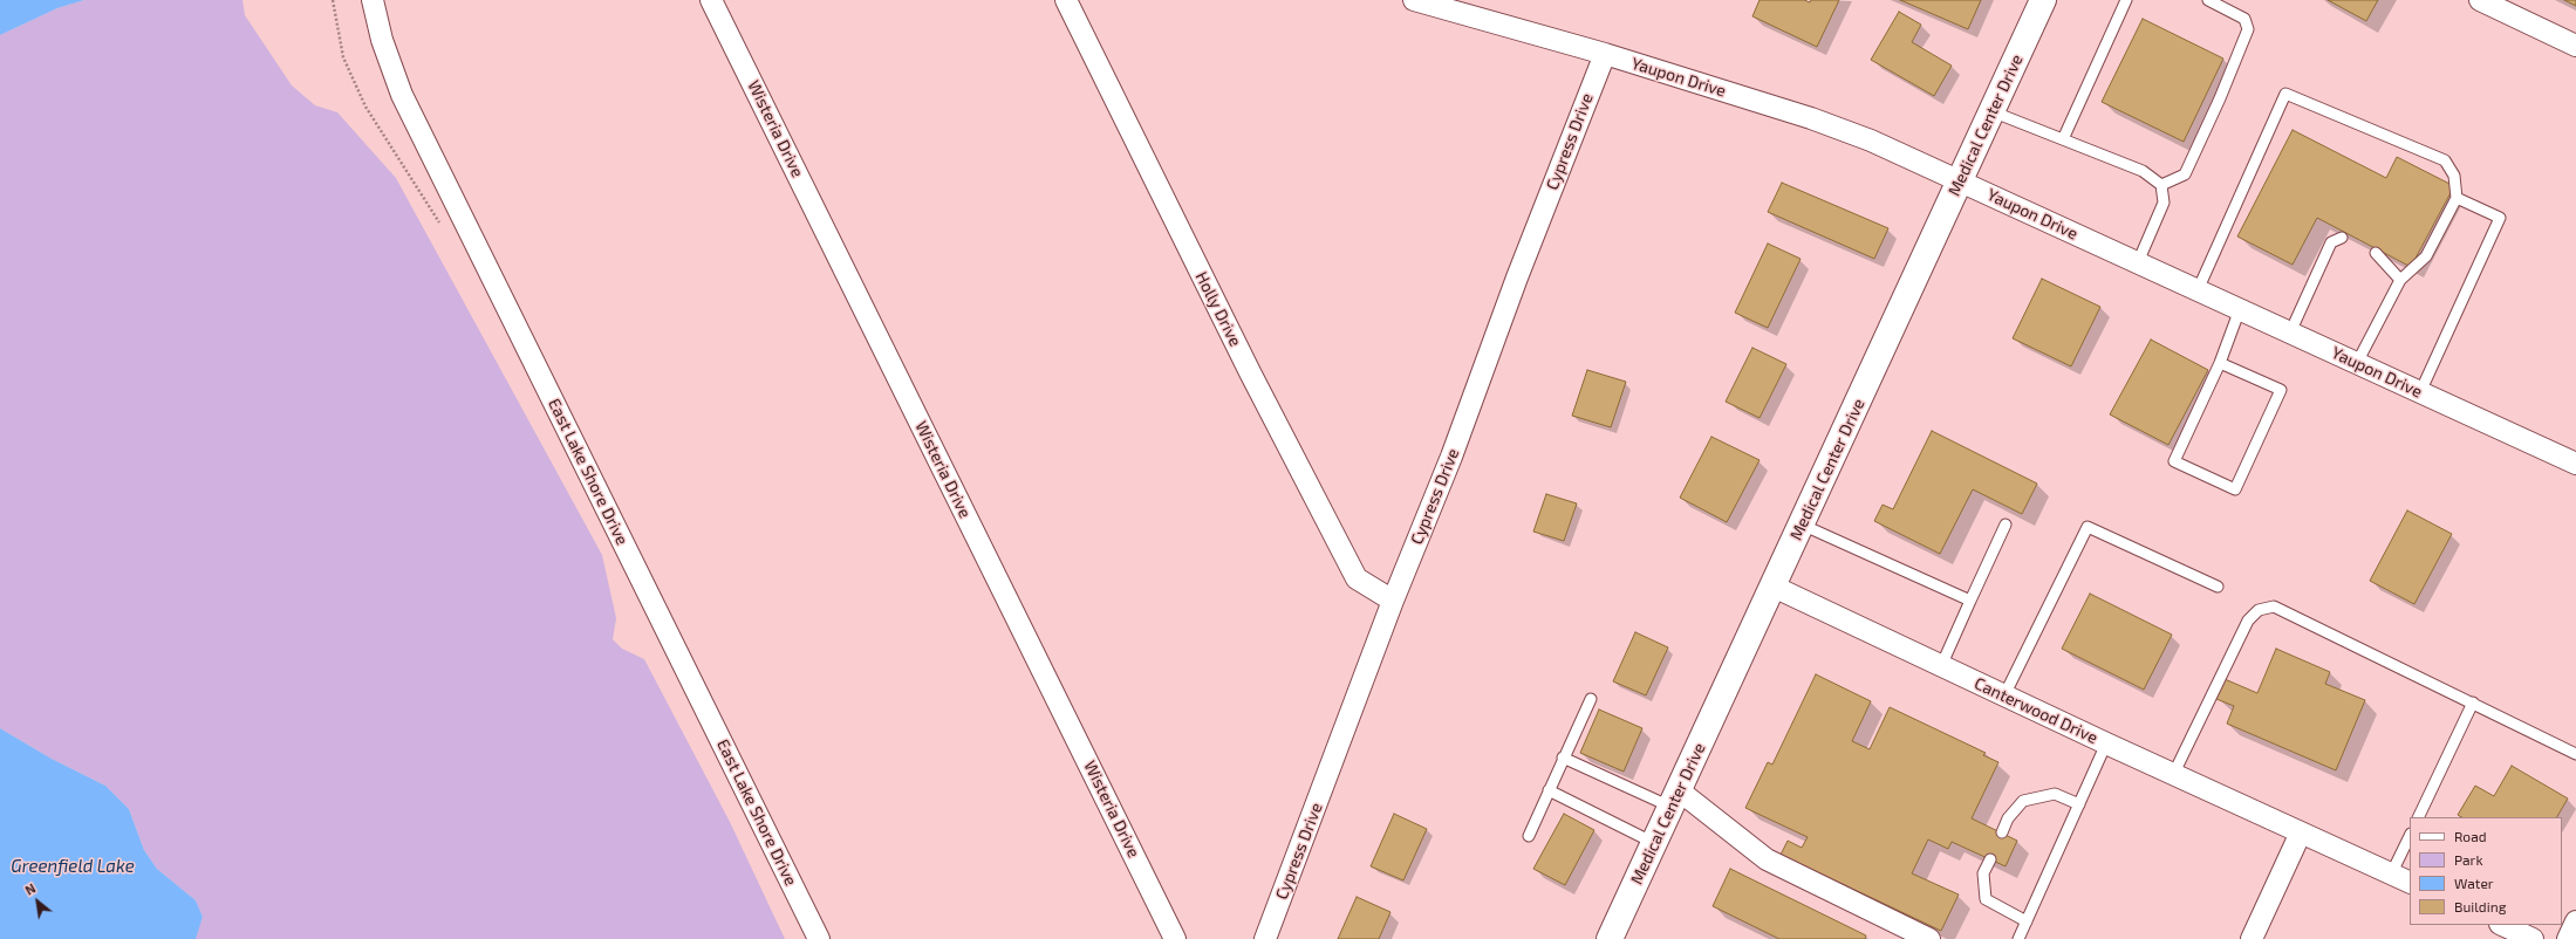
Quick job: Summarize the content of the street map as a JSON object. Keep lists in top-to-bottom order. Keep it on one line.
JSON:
{"streets":{"street":["Yaupon Drive","Medical Center Drive","Wisteria Drive","Cypress Drive","Holly Drive","East Lake Shore Drive","Canterwood Drive"]},"crossings":[["Yaupon Drive","Medical Center Drive"],["Yaupon Drive","Cypress Drive"],["Medical Center Drive","Canterwood Drive"],["Cypress Drive","Holly Drive"]],"water":["Greenfield Lake"],"legend":["Road","Park","Water","Building"],"north":"top left"}
